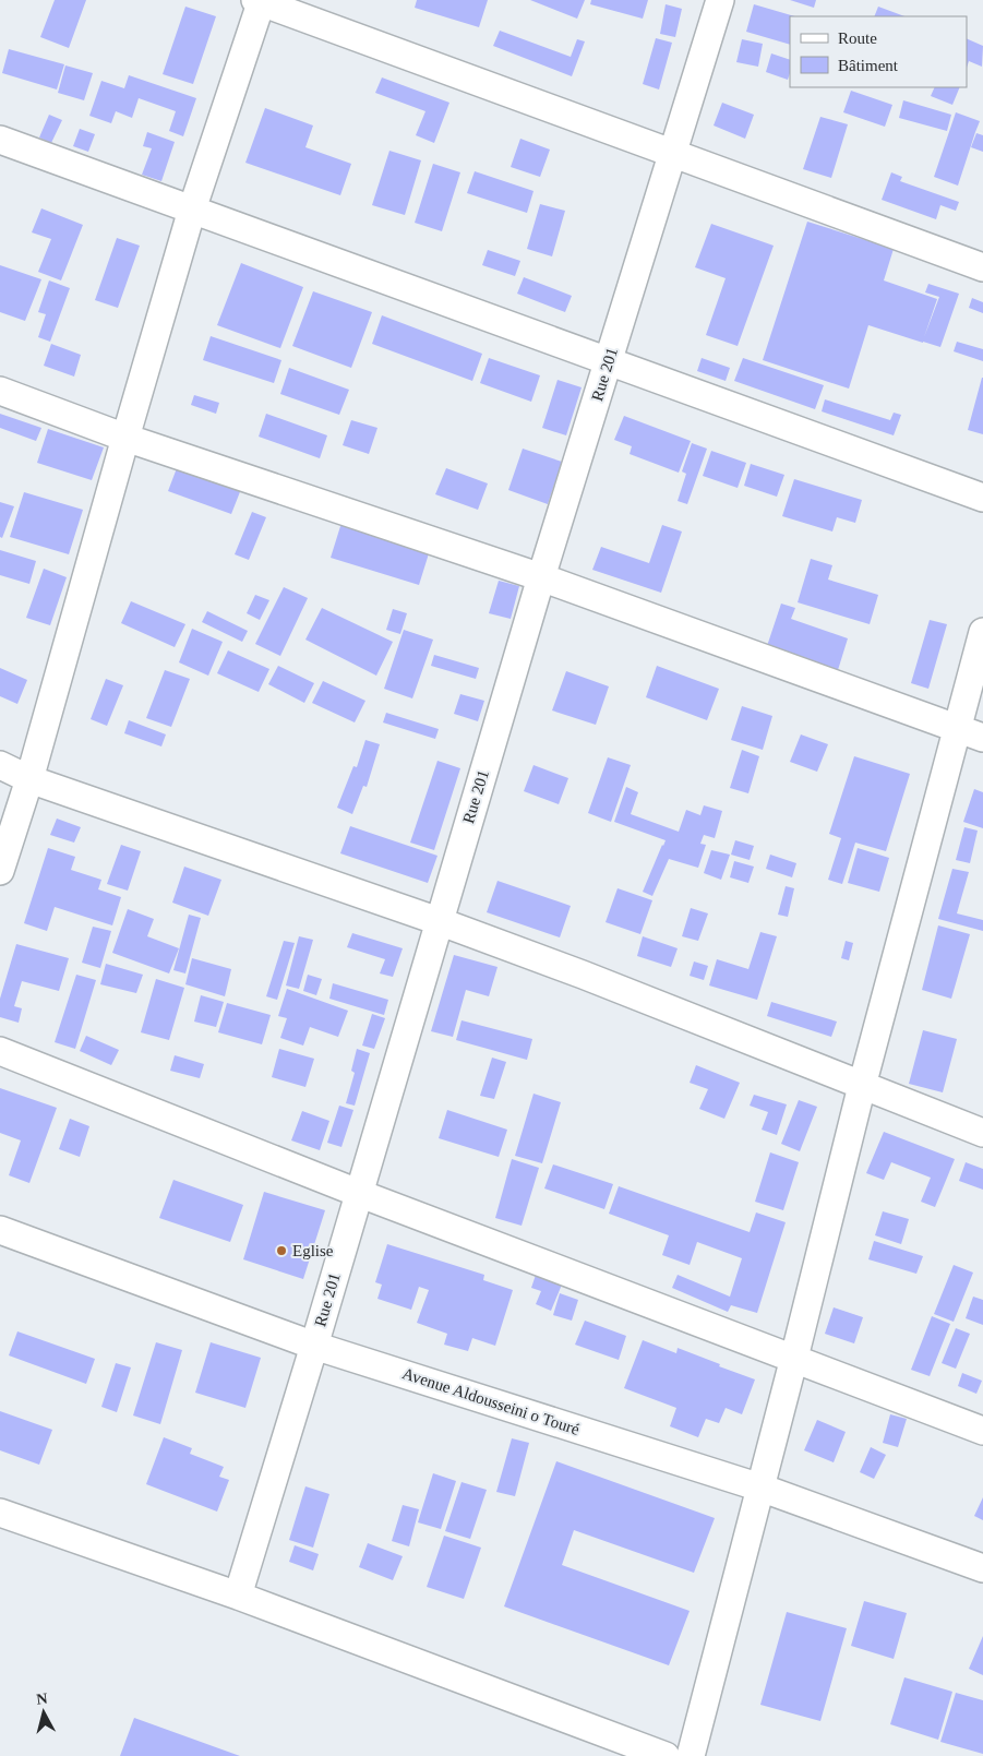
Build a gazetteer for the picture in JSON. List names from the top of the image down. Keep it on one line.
{"streets":{"street":["Rue 201","Avenue Aldousseini o Touré"]},"crossings":[["Rue 201","Avenue Aldousseini o Touré"]],"places":["Eglise"],"legend":["Route","Bâtiment"],"north":"top"}
